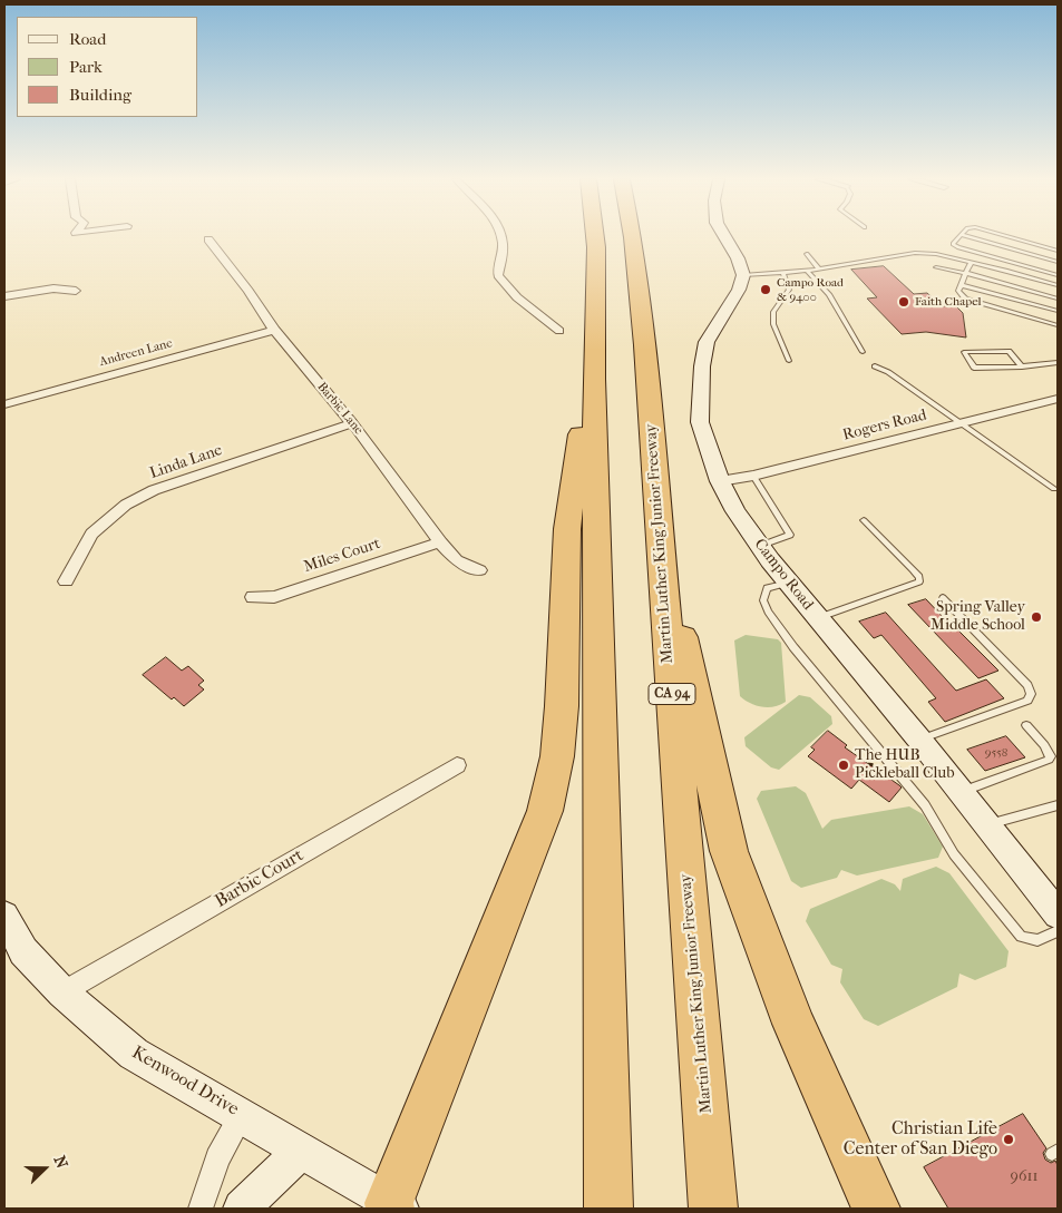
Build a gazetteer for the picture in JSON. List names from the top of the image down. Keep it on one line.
{"streets":{"highway":["Martin Luther King Junior Freeway","CA 94"],"main road":["Campo Road","Kenwood Drive"],"street":["Andreen Lane","Barbic Lane","Rogers Road","Linda Lane","Miles Court","Barbic Court"]},"crossings":[["Andreen Lane","Barbic Lane"],["Barbic Lane","Linda Lane"],["Barbic Lane","Miles Court"],["Rogers Road","Campo Road"],["Barbic Court","Kenwood Drive"]],"places":["Campo Road & 9400","Faith Chapel","Spring Valley Middle School","The HUB Pickleball Club","Christian Life Center of San Diego"],"house_numbers":["9558","9611"],"legend":["Road","Park","Building"],"north":"right"}
